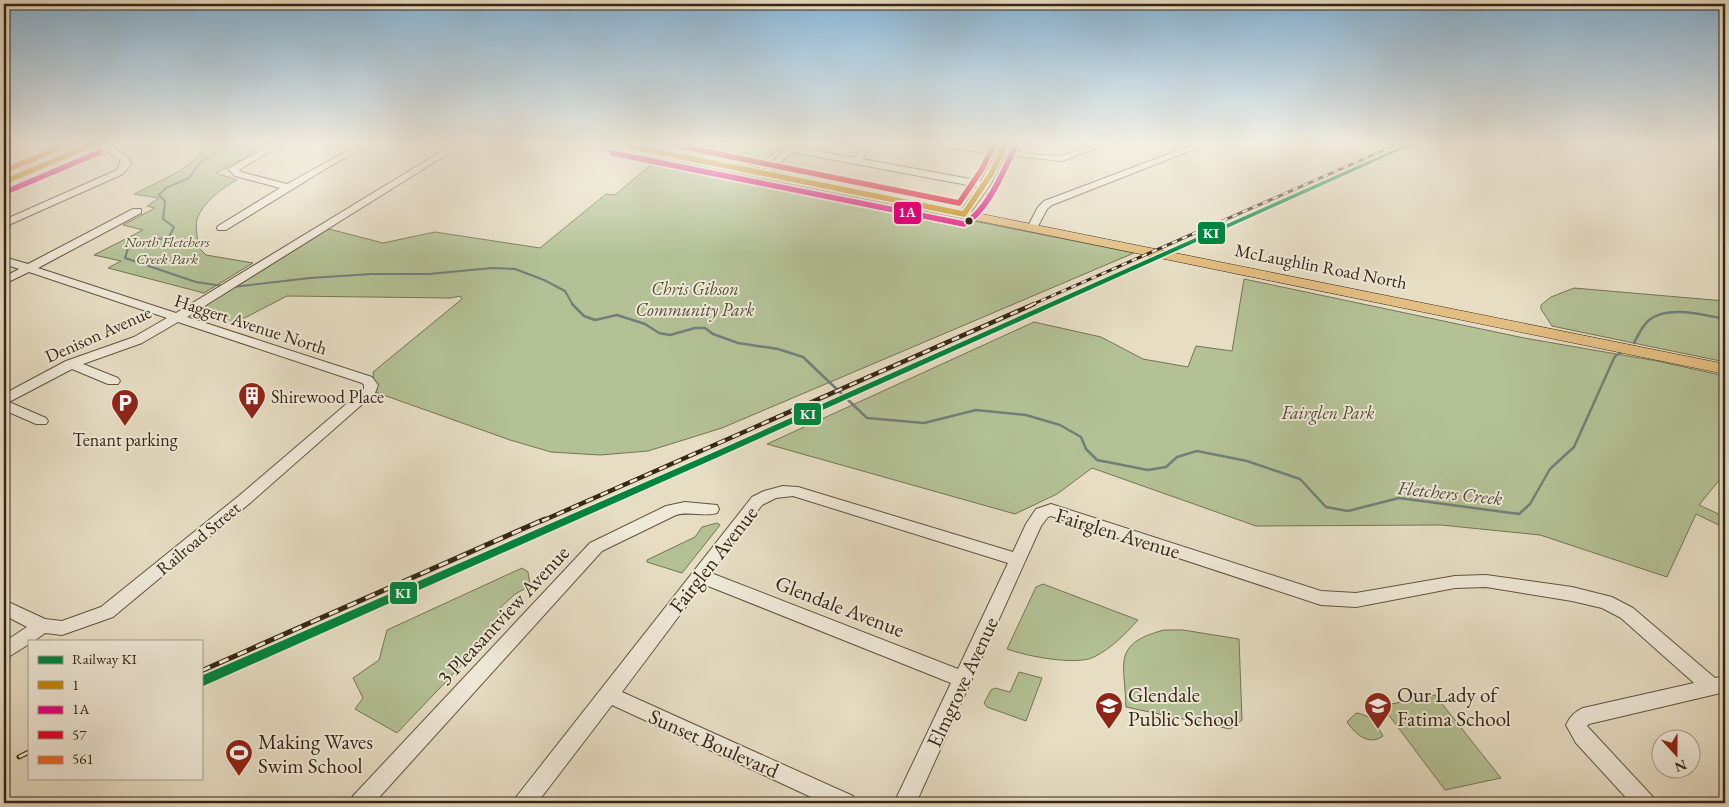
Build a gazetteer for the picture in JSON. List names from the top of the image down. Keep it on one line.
{"streets":{"main road":["McLaughlin Road North"],"street":["Haggert Avenue North","Denison Avenue","Fairglen Avenue","Railroad Street","Glendale Avenue","3 Pleasantview Avenue","Elmgrove Avenue","Sunset Boulevard"]},"crossings":[["Haggert Avenue North","Denison Avenue"],["Haggert Avenue North","Railroad Street"],["Fairglen Avenue","Glendale Avenue"],["Fairglen Avenue","Elmgrove Avenue"],["Fairglen Avenue","Sunset Boulevard"],["Glendale Avenue","Elmgrove Avenue"]],"water":["Fletchers Creek"],"parks":["North Fletchers Creek Park","Chris Gibson Community Park","Fairglen Park"],"places":{"building":["Shirewood Place"],"parking":["Tenant parking"],"school or university":["Glendale Public School","Our Lady of Fatima School"],"sports":["Making Waves Swim School"]},"lines":["rail line KI","transit line 1","transit line 1A","transit line 57"],"legend":["Railway KI","1","1A","57","561"],"north":"bottom"}
